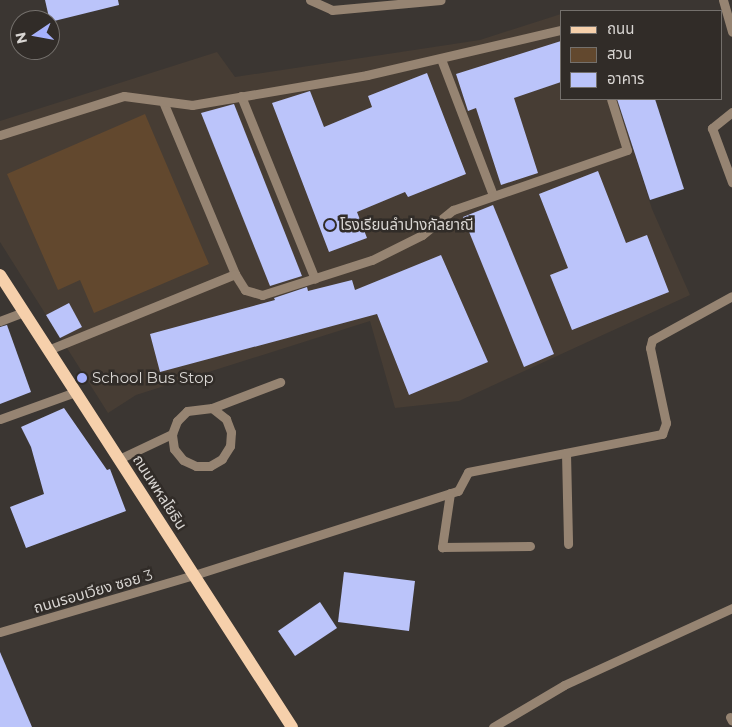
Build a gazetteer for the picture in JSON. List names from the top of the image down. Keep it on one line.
{"streets":{"main road":["ถนนพหลโยธิน"],"street":["ถนนรอบเวียง ซอย 3"]},"crossings":[["ถนนพหลโยธิน","ถนนรอบเวียง ซอย 3"]],"places":["โรงเรียนลำปางกัลยาณี","School Bus Stop"],"legend":["ถนน","สวน","อาคาร"],"north":"left"}
